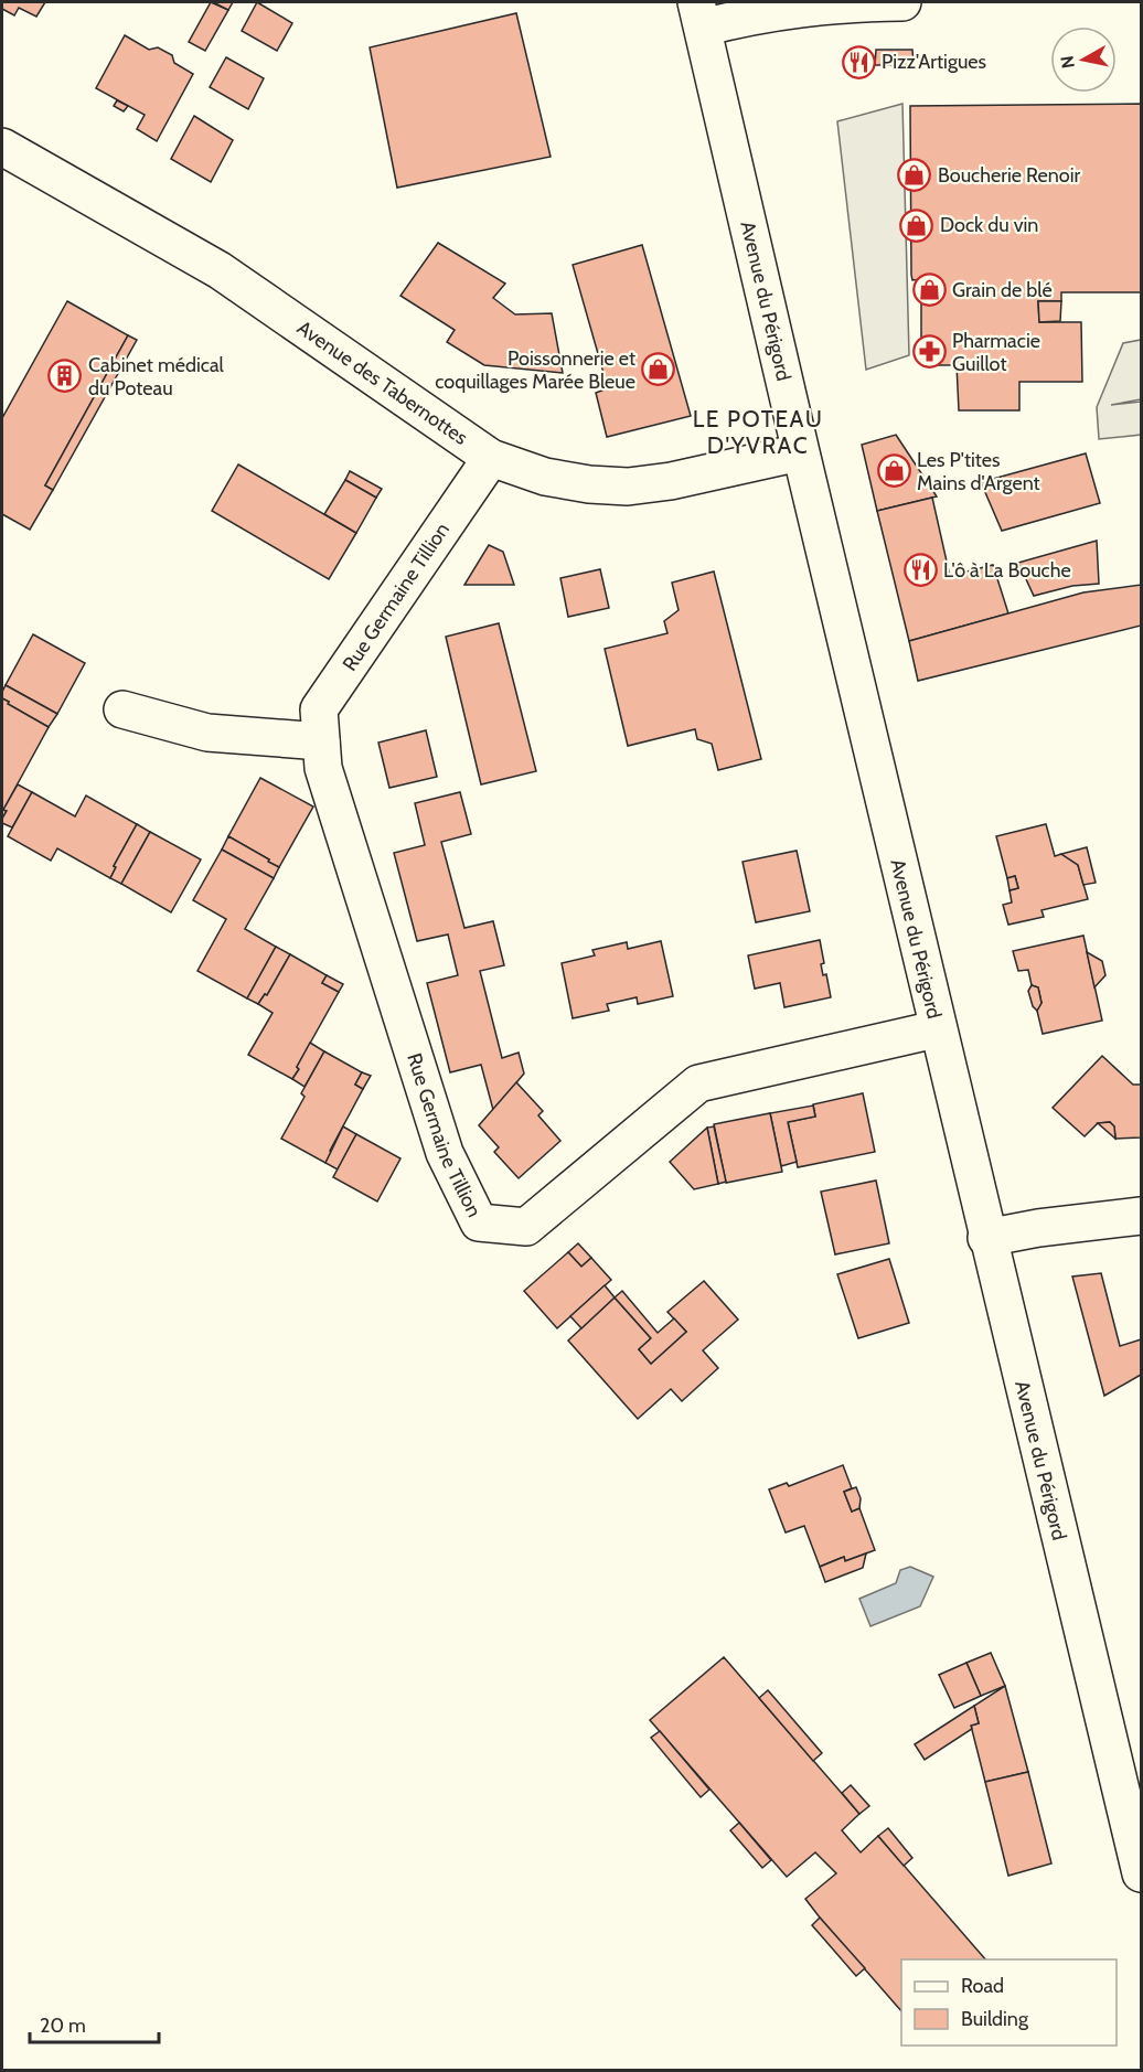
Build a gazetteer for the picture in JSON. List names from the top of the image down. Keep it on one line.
{"streets":{"street":["Avenue du Périgord","Avenue des Tabernottes","Rue Germaine Tillion"]},"crossings":[["Avenue du Périgord","Avenue des Tabernottes"],["Avenue du Périgord","Rue Germaine Tillion"],["Avenue des Tabernottes","Rue Germaine Tillion"]],"districts":["LE POTEAU D'YVRAC"],"places":{"restaurant":["Pizz'Artigues","L'ô à La Bouche"],"shop":["Boucherie Renoir","Dock du vin","Grain de blé","Poissonnerie et coquillages Marée Bleue","Les P'tites Mains d'Argent"],"pharmacy":["Pharmacie Guillot"],"building":["Cabinet médical du Poteau"]},"legend":["Road","Building"],"scale_bar":"20 m","north":"left"}
